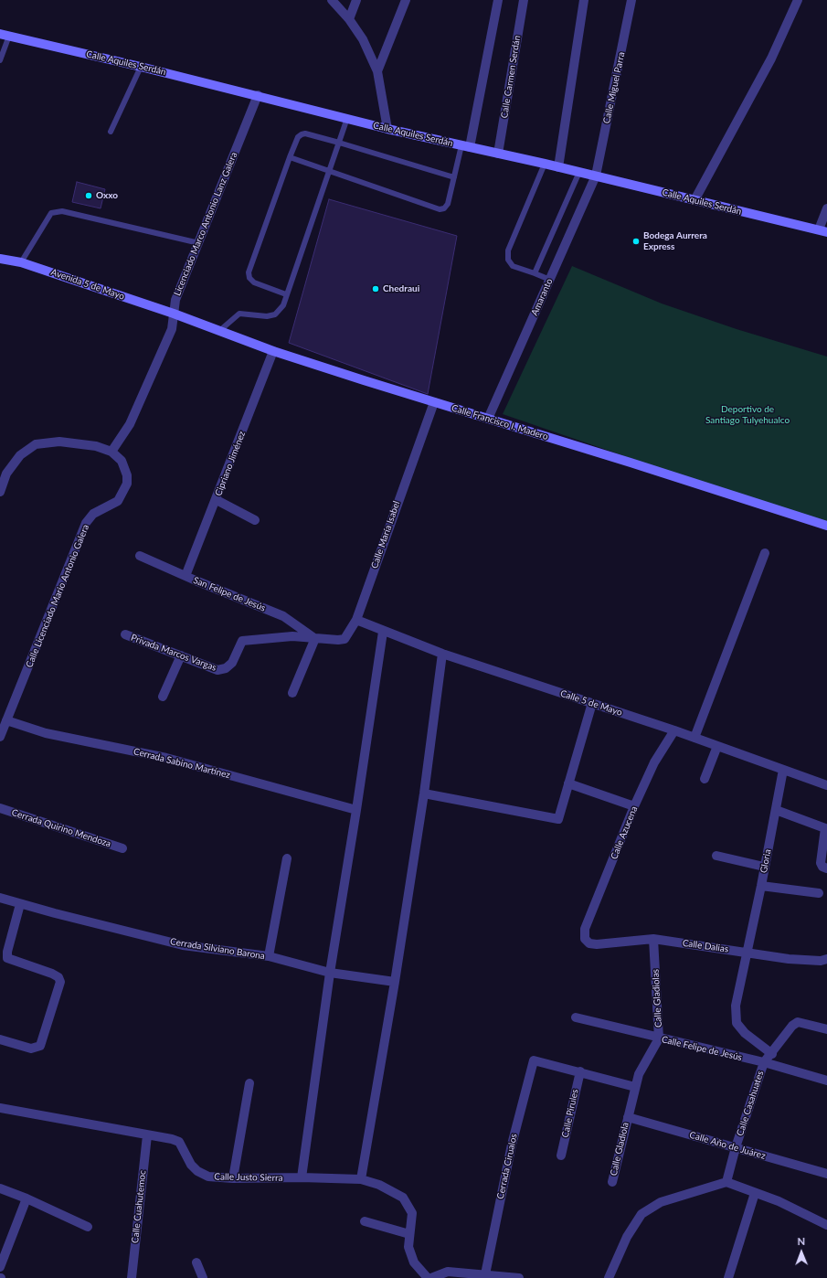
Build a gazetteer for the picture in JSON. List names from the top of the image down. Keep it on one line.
{"streets":{"main road":["Calle Aquiles Serdán","Avenida 5 de Mayo","Calle Francisco I. Madero"],"street":["Calle Carmen Serdán","Calle Miguel Parra","Licenciado Marco Antonio Lanz Galera","Amaranto","Cipriano Jiménez","Calle María Isabel","San Felipe de Jesús","Calle Licenciado Mario Antonio Galera","Privada Marcos Vargas","Calle 5 de Mayo","Cerrada Sabino Martínez","Cerrada Quirino Mendoza","Calle Azucena","Gloria","Calle Dalias","Cerrada Silviano Barona","Calle Gladiolas","Calle Felipe de Jesús","Calle Casahuates","Calle Pirules","Calle Año de Juárez","Calle Gladiola","Cerrada Cirualos","Calle Justo Sierra","Calle Cuahutemoc"]},"crossings":[["Calle Aquiles Serdán","Calle Carmen Serdán"],["Calle Aquiles Serdán","Calle Miguel Parra"],["Calle Aquiles Serdán","Licenciado Marco Antonio Lanz Galera"],["Calle Aquiles Serdán","Amaranto"],["Calle Miguel Parra","Amaranto"],["Licenciado Marco Antonio Lanz Galera","Avenida 5 de Mayo"],["Licenciado Marco Antonio Lanz Galera","Calle Francisco I. Madero"],["Licenciado Marco Antonio Lanz Galera","Calle Licenciado Mario Antonio Galera"],["Avenida 5 de Mayo","Calle Francisco I. Madero"],["Amaranto","Calle Francisco I. Madero"],["Calle Francisco I. Madero","Cipriano Jiménez"],["Calle Francisco I. Madero","Calle María Isabel"],["Cipriano Jiménez","San Felipe de Jesús"],["Calle María Isabel","San Felipe de Jesús"],["Calle María Isabel","Privada Marcos Vargas"],["Calle María Isabel","Calle 5 de Mayo"],["San Felipe de Jesús","Privada Marcos Vargas"],["Calle Licenciado Mario Antonio Galera","Cerrada Sabino Martínez"],["Calle 5 de Mayo","Calle Azucena"],["Calle 5 de Mayo","Gloria"],["Calle Azucena","Calle Dalias"],["Gloria","Calle Dalias"],["Gloria","Calle Casahuates"],["Calle Dalias","Calle Gladiolas"],["Calle Gladiolas","Calle Felipe de Jesús"],["Calle Gladiolas","Calle Año de Juárez"],["Calle Gladiolas","Calle Gladiola"],["Calle Felipe de Jesús","Calle Casahuates"],["Calle Casahuates","Calle Año de Juárez"],["Calle Pirules","Cerrada Cirualos"],["Calle Año de Juárez","Calle Gladiola"],["Calle Justo Sierra","Calle Cuahutemoc"]],"parks":["Deportivo de Santiago Tulyehualco"],"places":["Oxxo","Bodega Aurrera Express","Chedraui"],"north":"top"}
